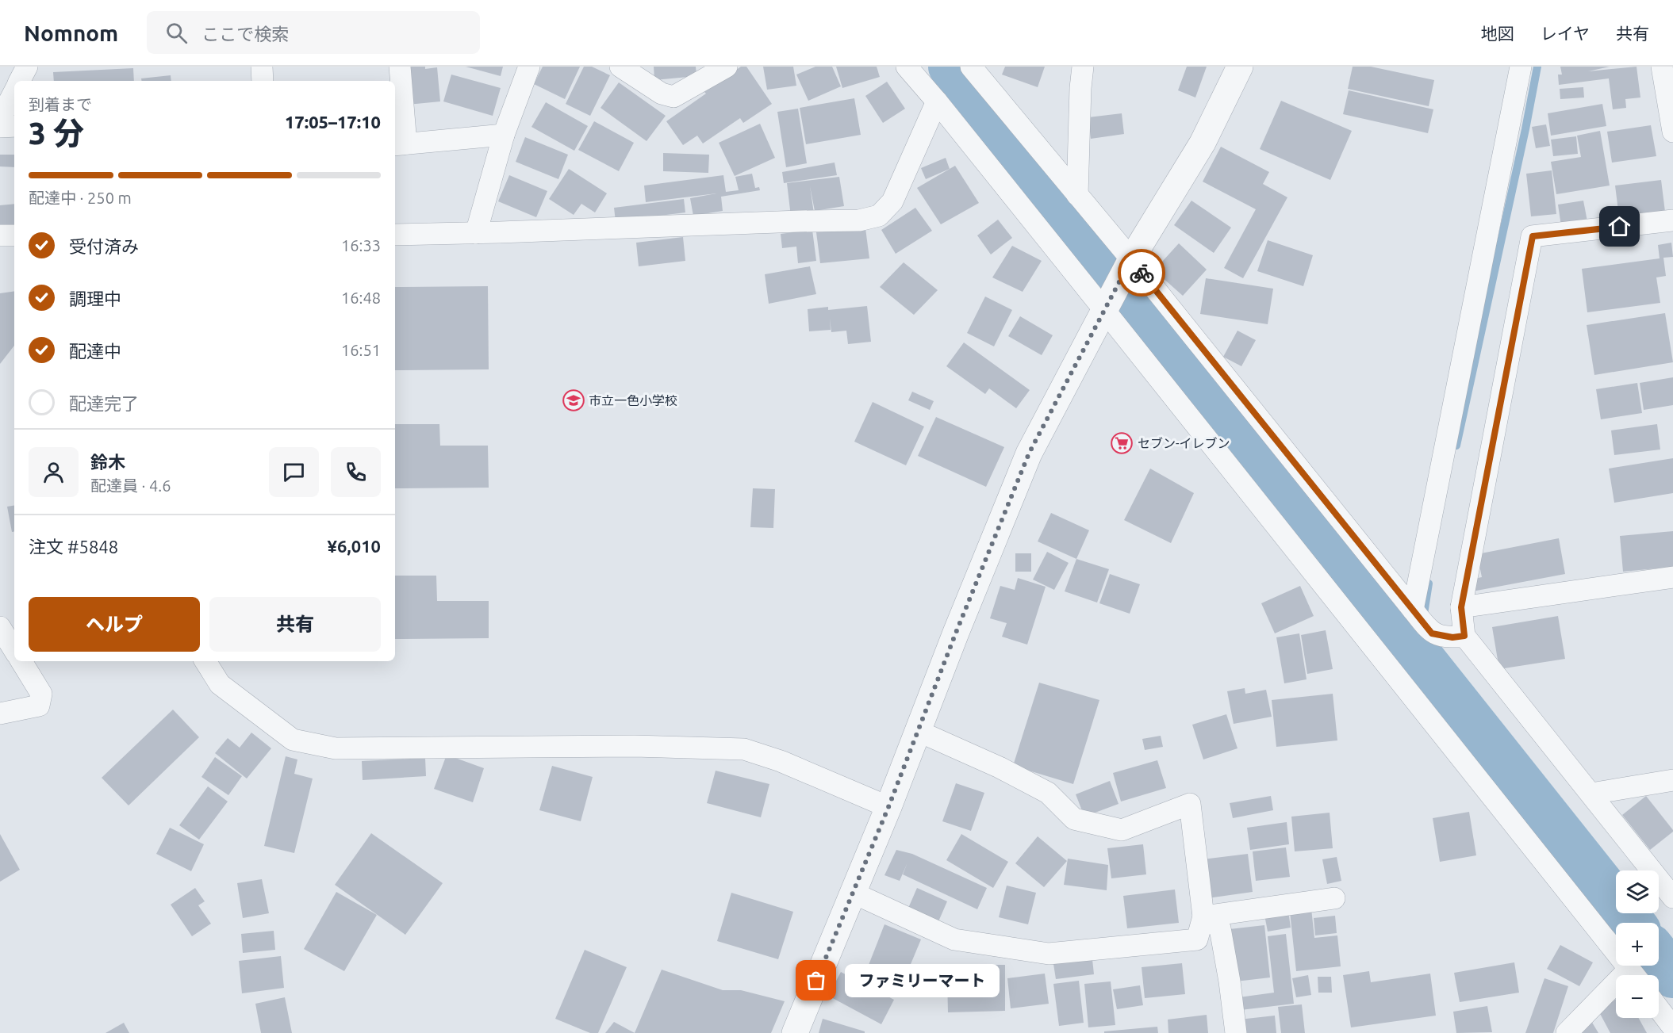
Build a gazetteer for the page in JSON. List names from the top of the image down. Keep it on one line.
{"places":{"school or university":["市立一色小学校"],"supermarket":["セブン-イレブン"],"other":["ファミリーマート"]},"page":{"header":"Nomnom","search":"ここで検索","nav":["地図","レイヤ","共有"],"heading":["3 分","到着まで","17:05–17:10"],"panel":["鈴木","配達員 · 4.6","注文 #5848","¥6,010"],"bar":"配達中 · 250 m","list":[["受付済み","16:33"],["調理中","16:48"],["配達中","16:51"],"配達完了"],"buttons":["ヘルプ","共有"],"map_buttons":["+","−"],"bubble":"ファミリーマート"}}
